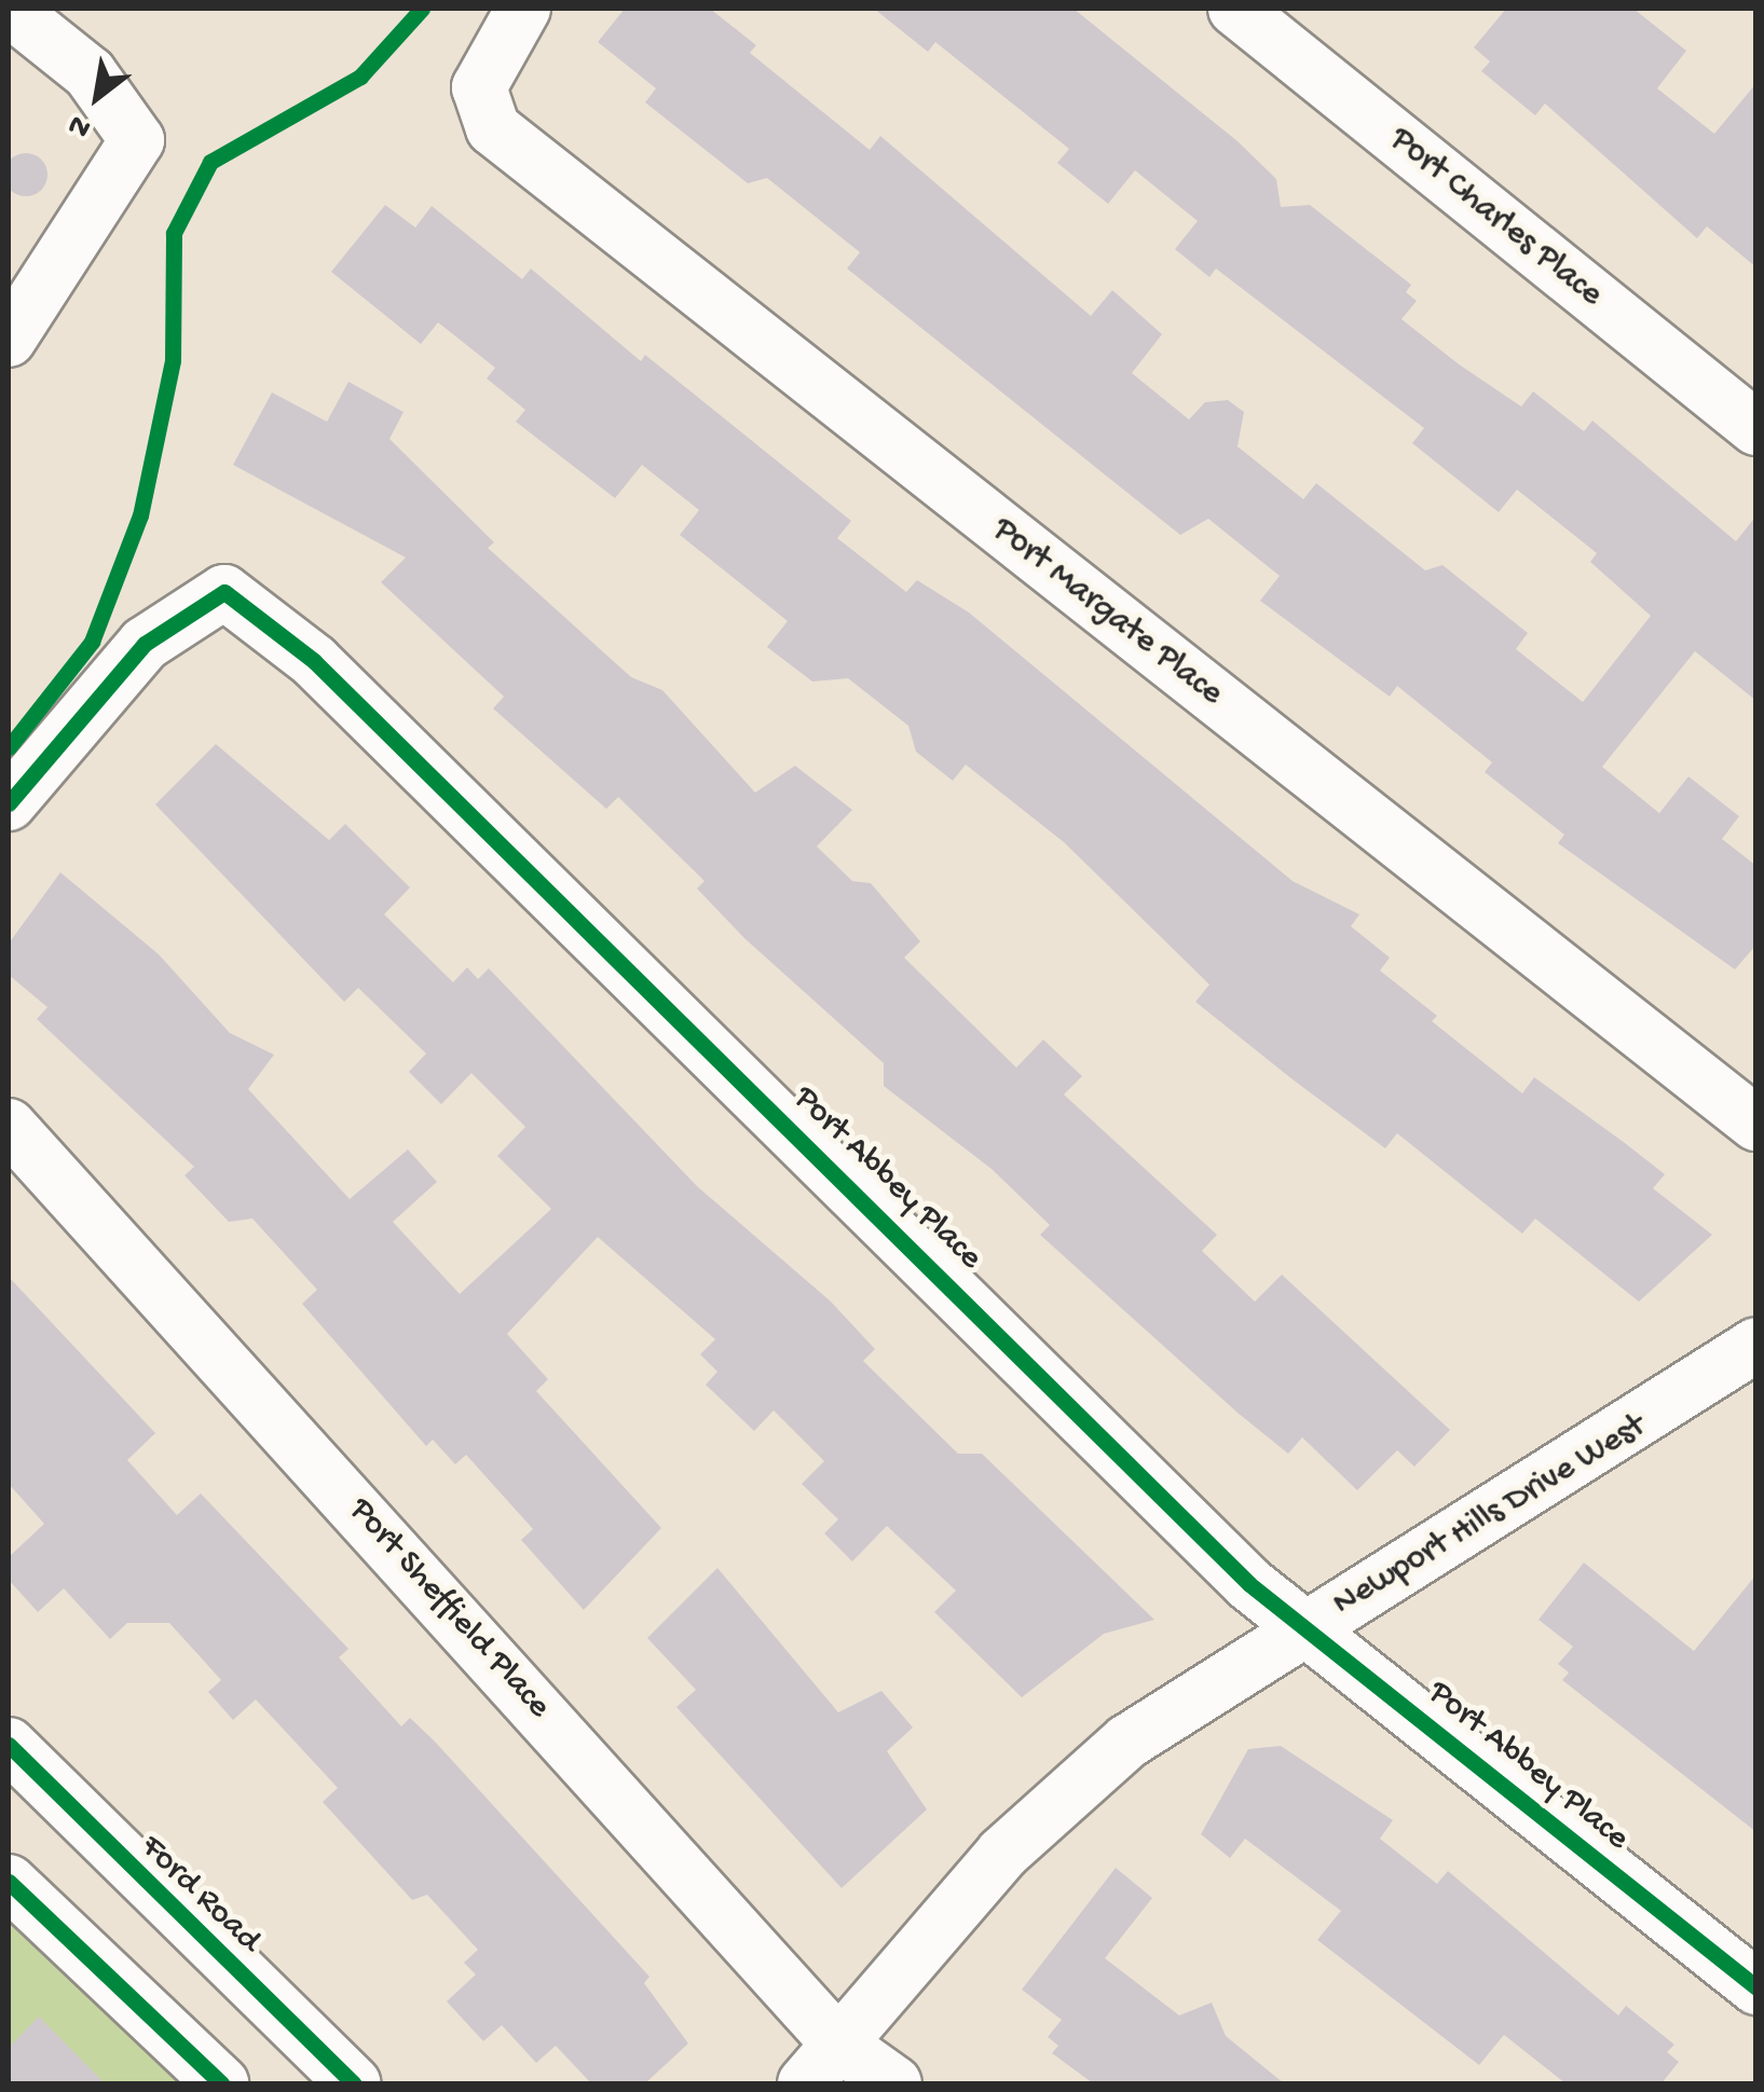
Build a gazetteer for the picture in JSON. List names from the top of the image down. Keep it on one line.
{"streets":{"street":["Port Charles Place","Port Margate Place","Port Abbey Place","Newport Hills Drive West","Port Sheffield Place","Ford Road"]},"crossings":[["Port Abbey Place","Newport Hills Drive West"],["Newport Hills Drive West","Port Sheffield Place"]],"north":"bottom left"}
